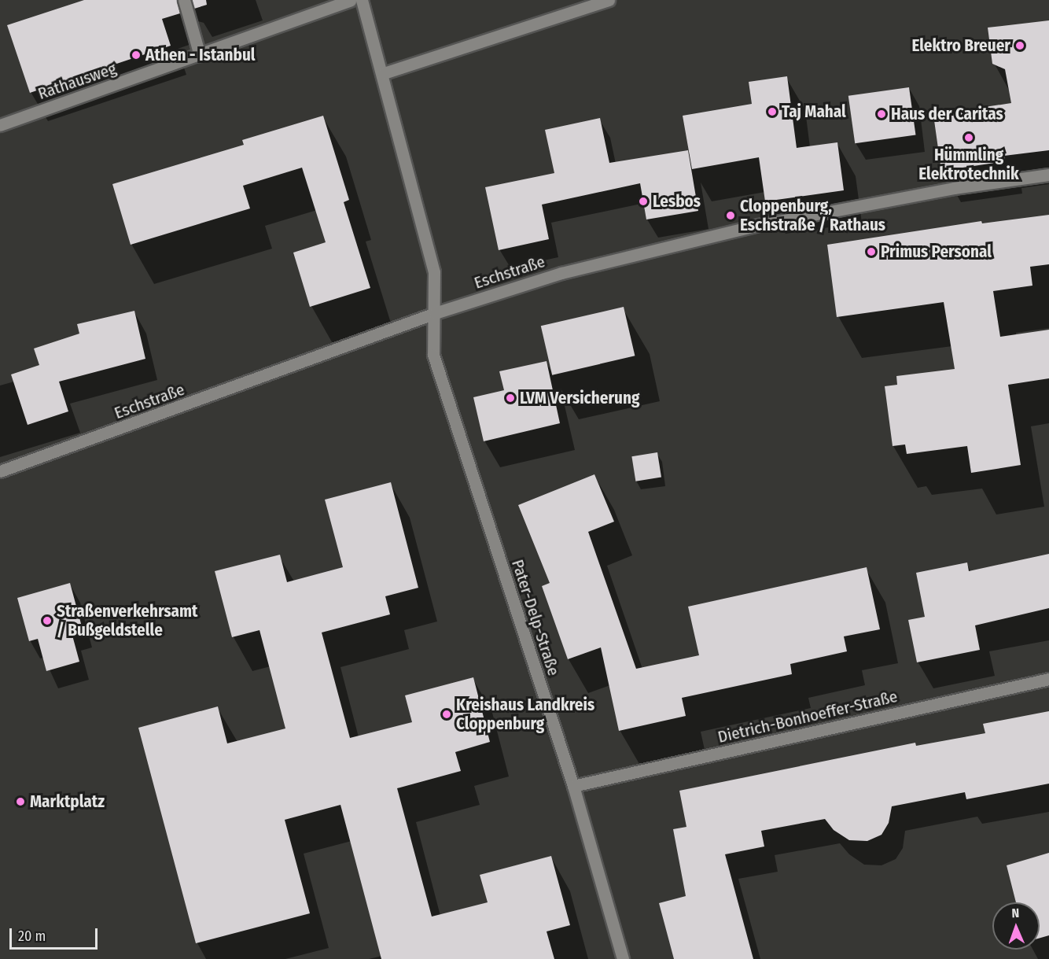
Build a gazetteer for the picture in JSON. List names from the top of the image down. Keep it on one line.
{"streets":{"street":["Rathausweg","Eschstraße","Pater-Delp-Straße","Dietrich-Bonhoeffer-Straße"]},"crossings":[["Eschstraße","Pater-Delp-Straße"],["Pater-Delp-Straße","Dietrich-Bonhoeffer-Straße"]],"places":["Elektro Breuer","Athen - Istanbul","Taj Mahal","Haus der Caritas","Hümmling Elektrotechnik","Lesbos","Cloppenburg, Eschstraße / Rathaus","Primus Personal","LVM Versicherung","Straßenverkehrsamt / Bußgeldstelle","Kreishaus Landkreis Cloppenburg","Marktplatz"],"scale_bar":"20 m","north":"top"}
